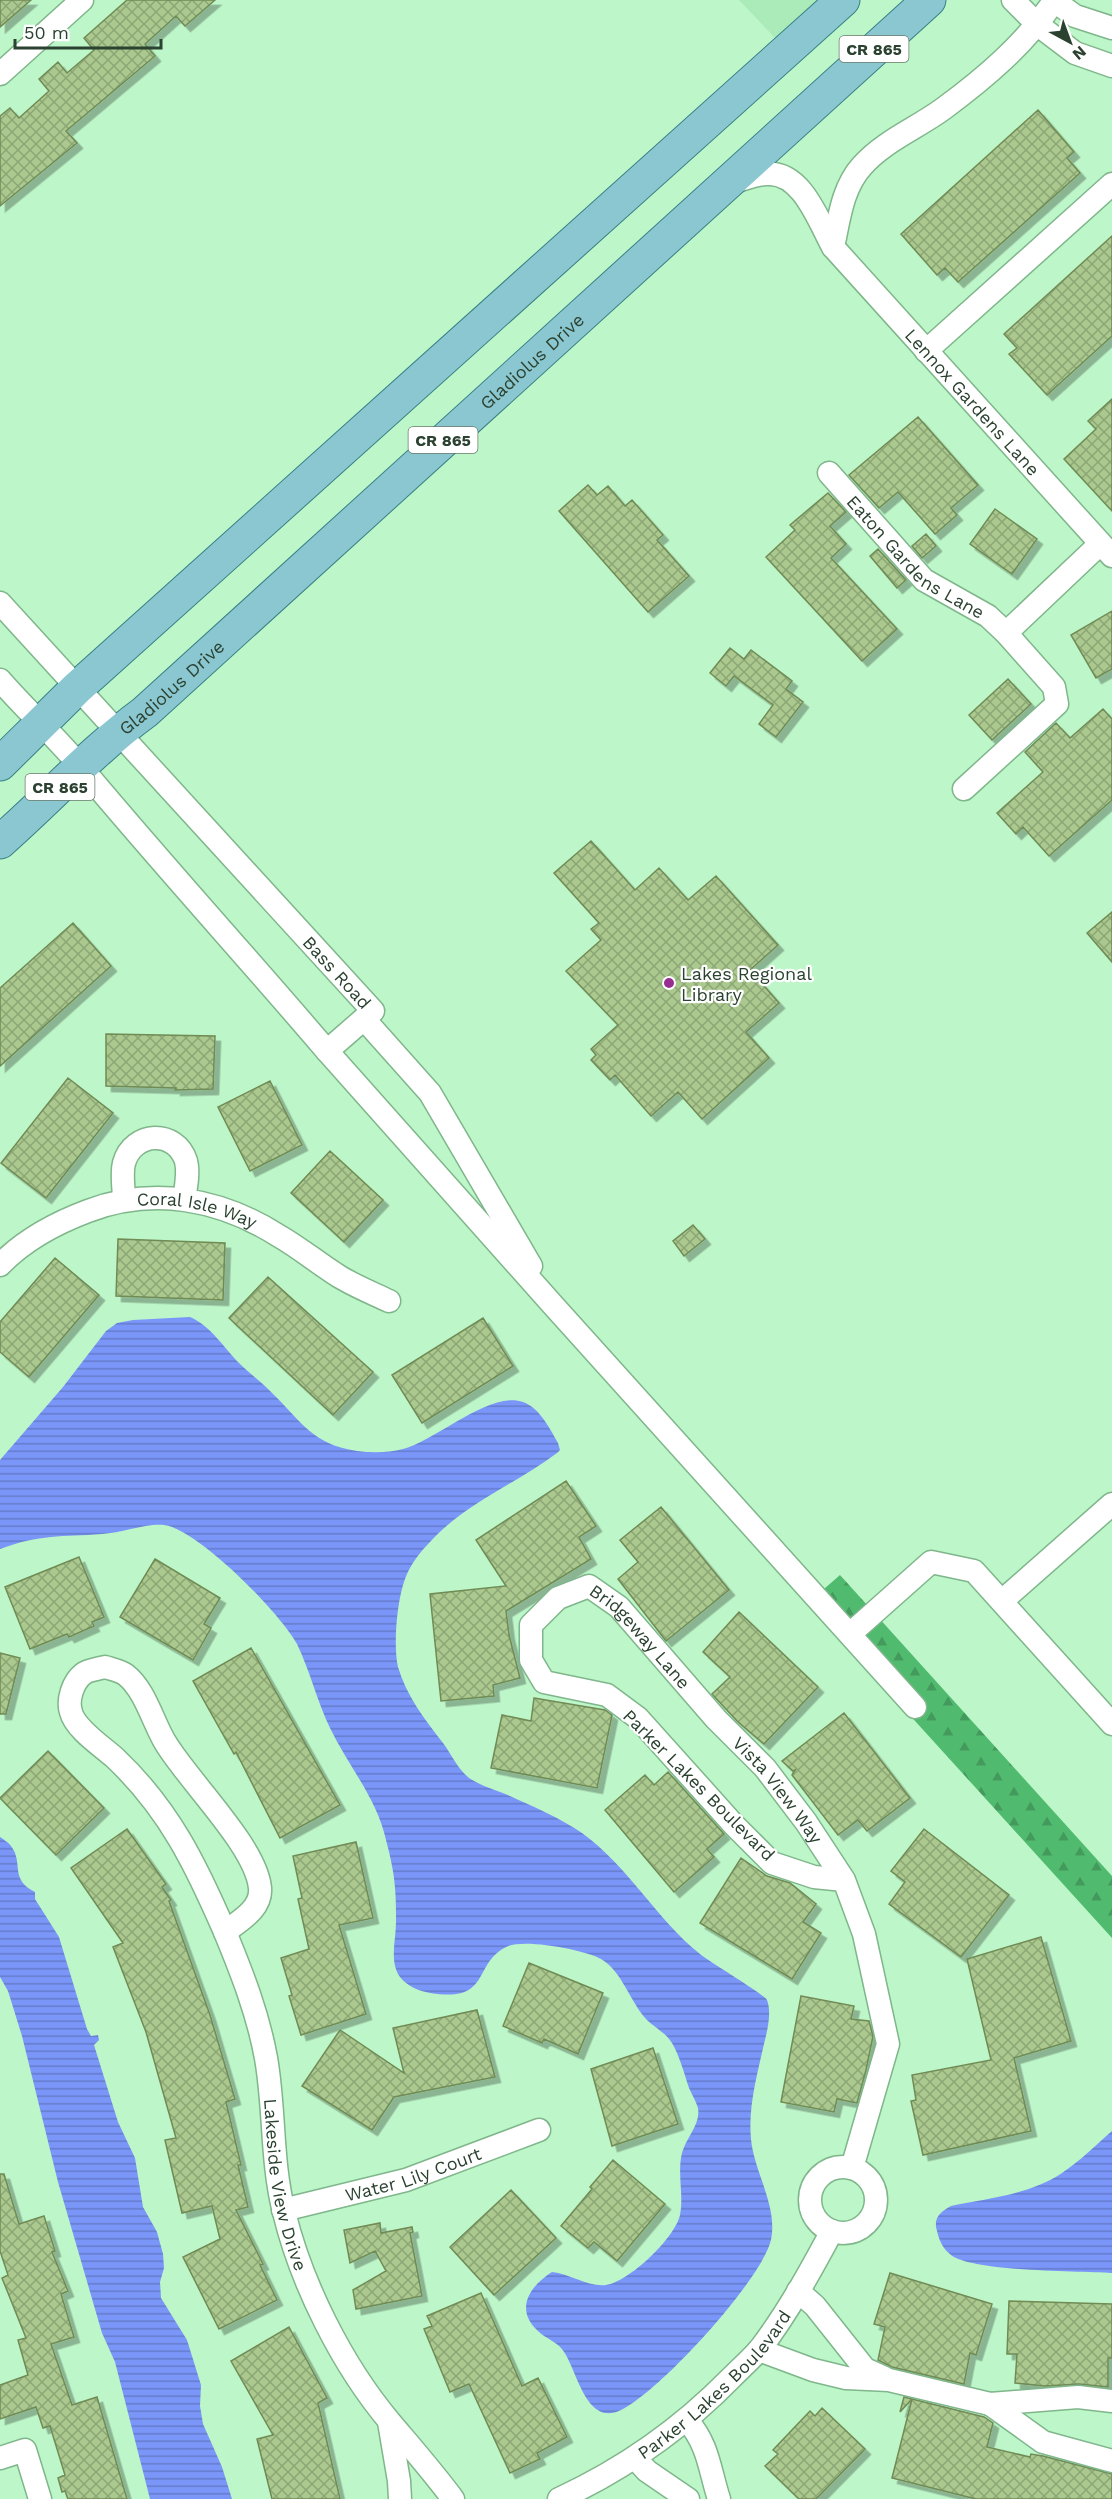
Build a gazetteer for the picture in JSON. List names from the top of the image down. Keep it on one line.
{"streets":{"main road":["CR 865","Gladiolus Drive"],"street":["Lennox Gardens Lane","Eaton Gardens Lane","Bass Road","Coral Isle Way","Bridgeway Lane","Parker Lakes Boulevard","Vista View Way","Water Lily Court","Lakeside View Drive"]},"crossings":[["CR 865","Bass Road"],["Gladiolus Drive","Lennox Gardens Lane"],["Gladiolus Drive","Bass Road"],["Bridgeway Lane","Parker Lakes Boulevard"],["Bridgeway Lane","Vista View Way"],["Parker Lakes Boulevard","Vista View Way"],["Water Lily Court","Lakeside View Drive"]],"places":["Lakes Regional Library"],"scale_bar":"50 m","north":"bottom right"}
